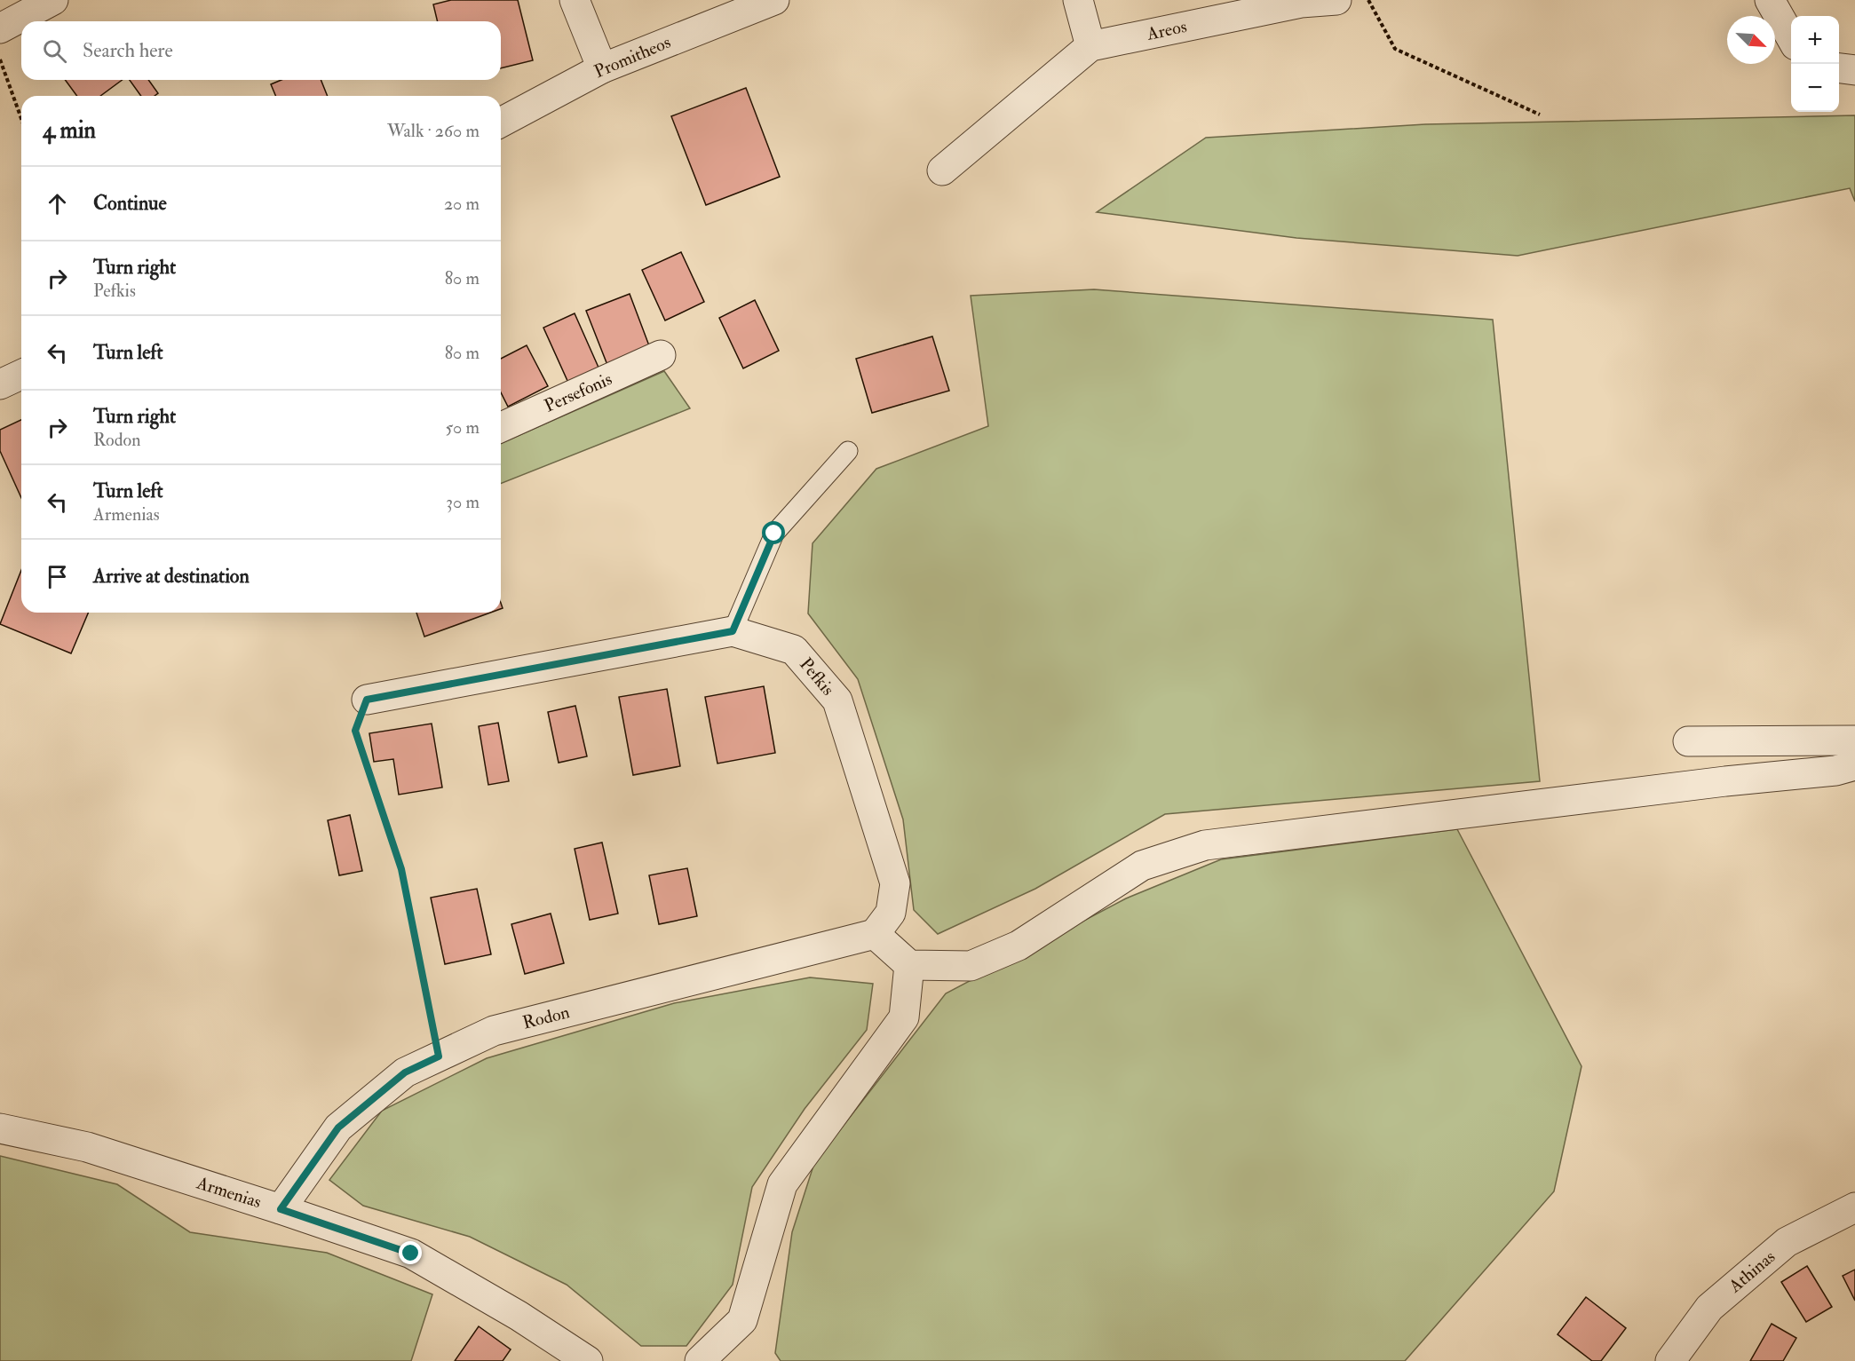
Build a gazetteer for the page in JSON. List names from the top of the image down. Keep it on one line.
{"streets":{"street":["Areos","Promitheos","Persefonis","Pefkis","Rodon","Armenias","Athinas"]},"crossings":[["Pefkis","Rodon"],["Rodon","Armenias"]],"north":"bottom right","page":{"map_buttons":["+","−"],"search":"Search here","heading":["4 min","Walk · 260 m"],"list":[["Continue","20 m"],["Turn right","Pefkis","80 m"],["Turn left","80 m"],["Turn right","Rodon","50 m"],["Turn left","Armenias","30 m"],"Arrive at destination"]}}
